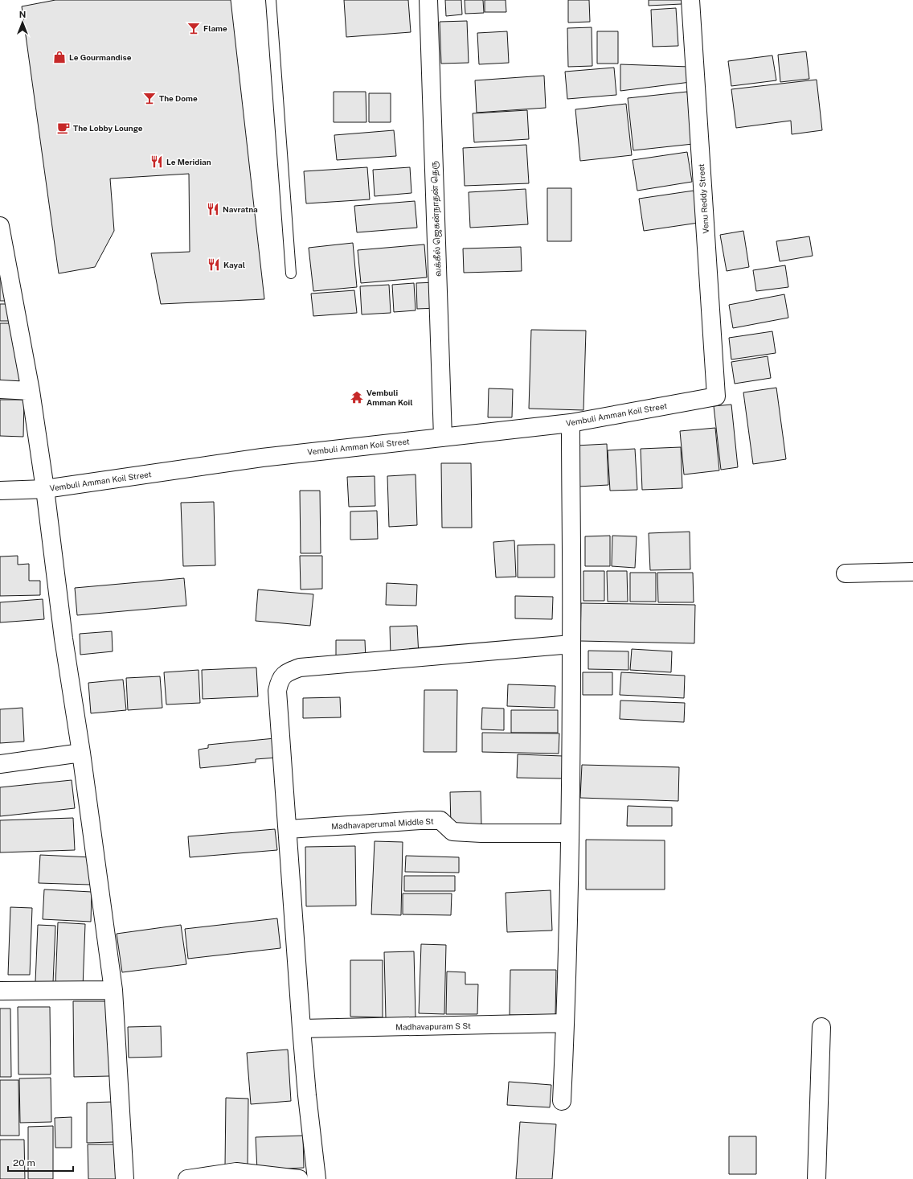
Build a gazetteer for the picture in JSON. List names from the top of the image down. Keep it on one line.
{"streets":{"street":["Venu Reddy Street","வக்கீல் ஜெகன்நாதன் தெரு","Vembuli Amman Koil Street","Madhavaperumal Middle St","Madhavapuram S St"]},"crossings":[["Venu Reddy Street","Vembuli Amman Koil Street"],["வக்கீல் ஜெகன்நாதன் தெரு","Vembuli Amman Koil Street"]],"places":{"bar":["Flame","The Dome"],"shop":["Le Gourmandise"],"cafe":["The Lobby Lounge"],"restaurant":["Le Meridian","Navratna","Kayal"],"temple":["Vembuli Amman Koil"]},"scale_bar":"20 m","north":"top"}
